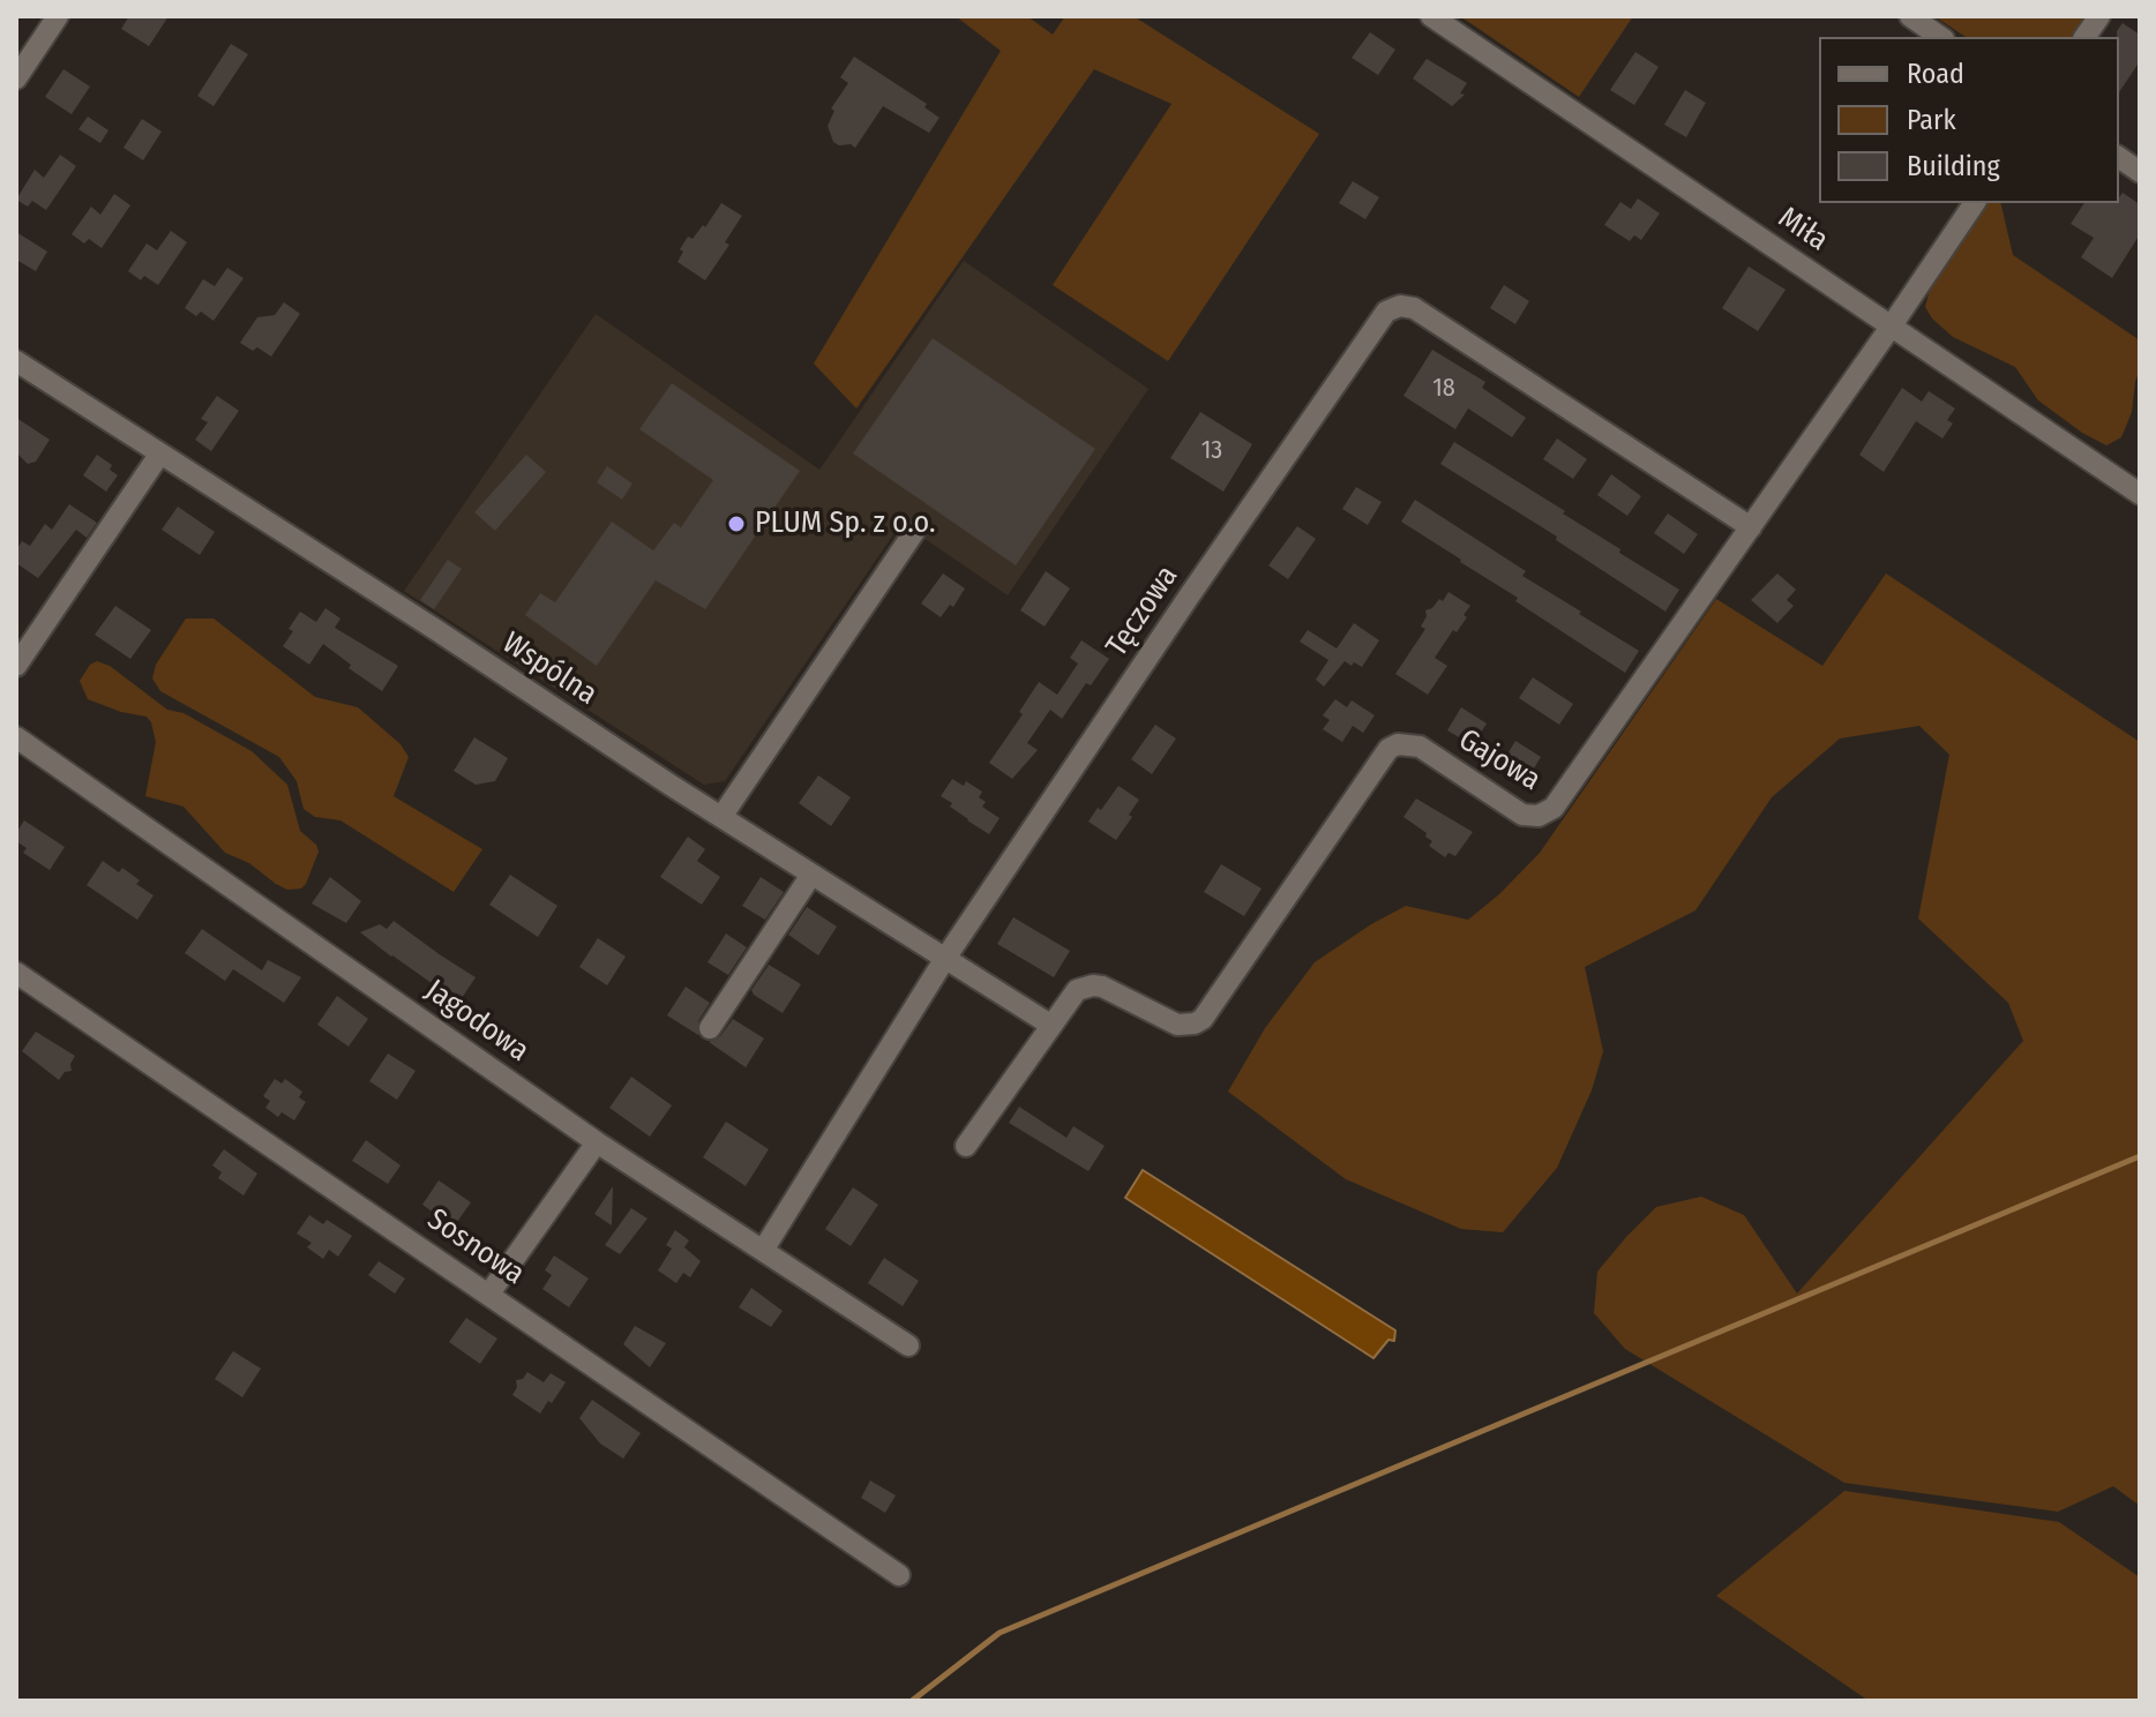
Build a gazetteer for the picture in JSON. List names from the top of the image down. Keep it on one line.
{"streets":{"street":["Miła","Tęczowa","Wspólna","Gajowa","Jagodowa","Sosnowa"]},"crossings":[["Miła","Gajowa"],["Tęczowa","Wspólna"],["Tęczowa","Gajowa"],["Tęczowa","Jagodowa"],["Wspólna","Gajowa"]],"places":["PLUM Sp. z o.o."],"house_numbers":["18","13"],"legend":["Road","Park","Building"]}
